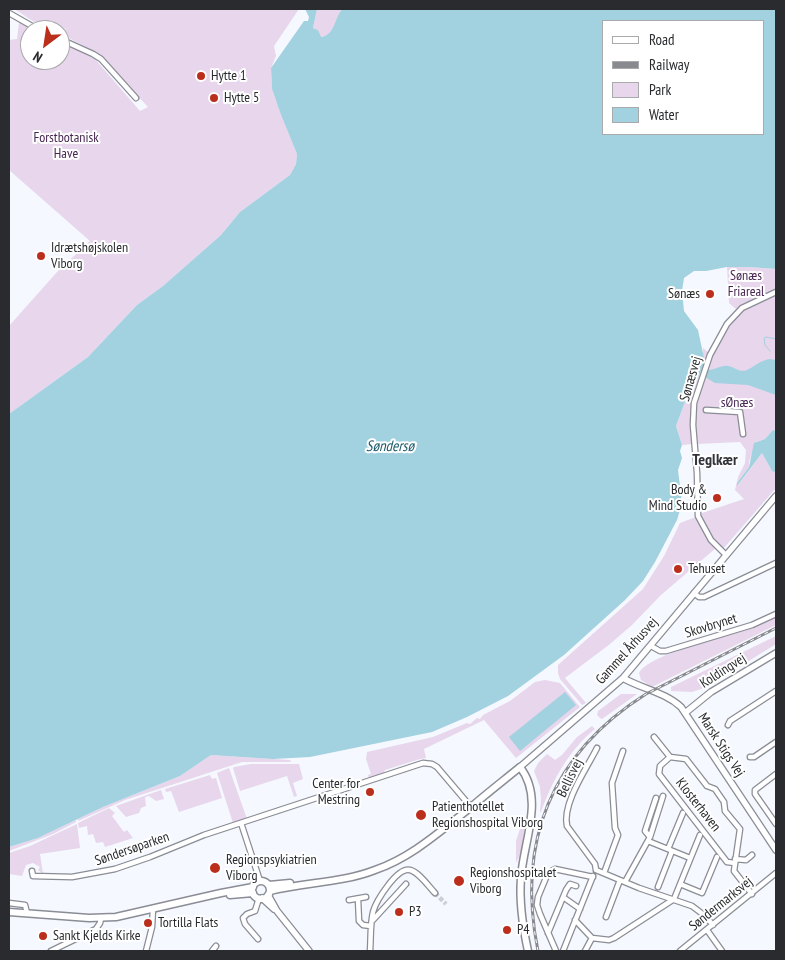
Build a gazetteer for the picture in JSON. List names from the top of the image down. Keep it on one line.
{"streets":{"main road":["Gammel Århusvej"],"street":["Sønæsvej","Skovbrynet","Koldingvej","Marsk Stigs Vej","Bellisvej","Klosterhaven","Søndersøparken","Søndermarksvej"]},"crossings":[["Sønæsvej","Gammel Århusvej"],["Skovbrynet","Gammel Århusvej"],["Gammel Århusvej","Marsk Stigs Vej"],["Gammel Århusvej","Søndersøparken"],["Koldingvej","Marsk Stigs Vej"],["Klosterhaven","Søndermarksvej"]],"districts":["Teglkær"],"water":["Søndersø"],"parks":["Forstbotanisk Have","Sønæs Friareal","sØnæs"],"places":["Hytte 1","Hytte 5","Idrætshøjskolen Viborg","Sønæs","Body & Mind Studio","Tehuset","Center for Mestring","Patienthotellet Regionshospital Viborg","Regionspsykiatrien Viborg","Regionshospitalet Viborg","P3","Tortilla Flats","P4","Sankt Kjelds Kirke"],"legend":["Road","Railway","Park","Water"],"north":"bottom left"}
